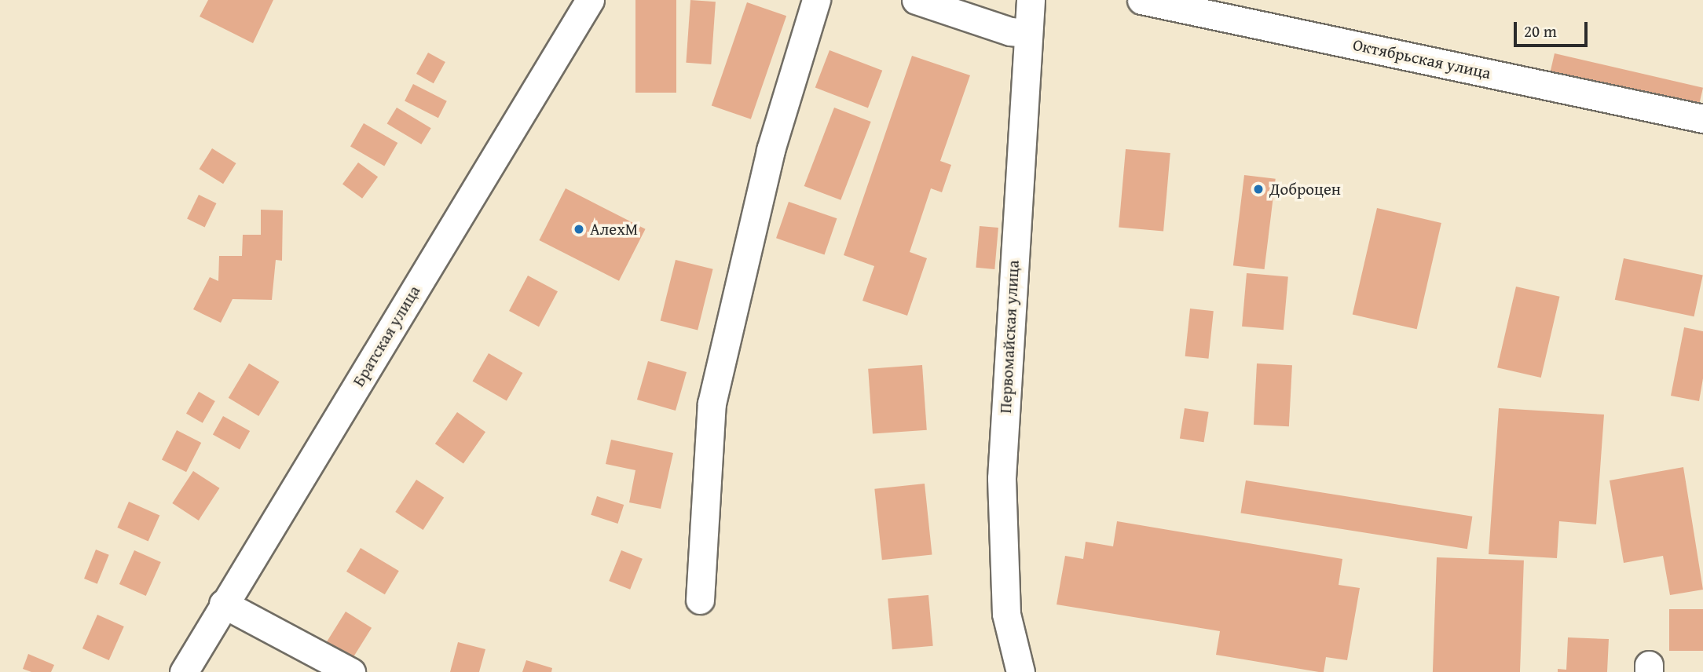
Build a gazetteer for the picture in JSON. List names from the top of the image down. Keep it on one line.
{"streets":{"street":["Октябрьская улица","Братская улица","Первомайская улица"]},"places":["Доброцен","АлехМ"],"scale_bar":"20 m"}
